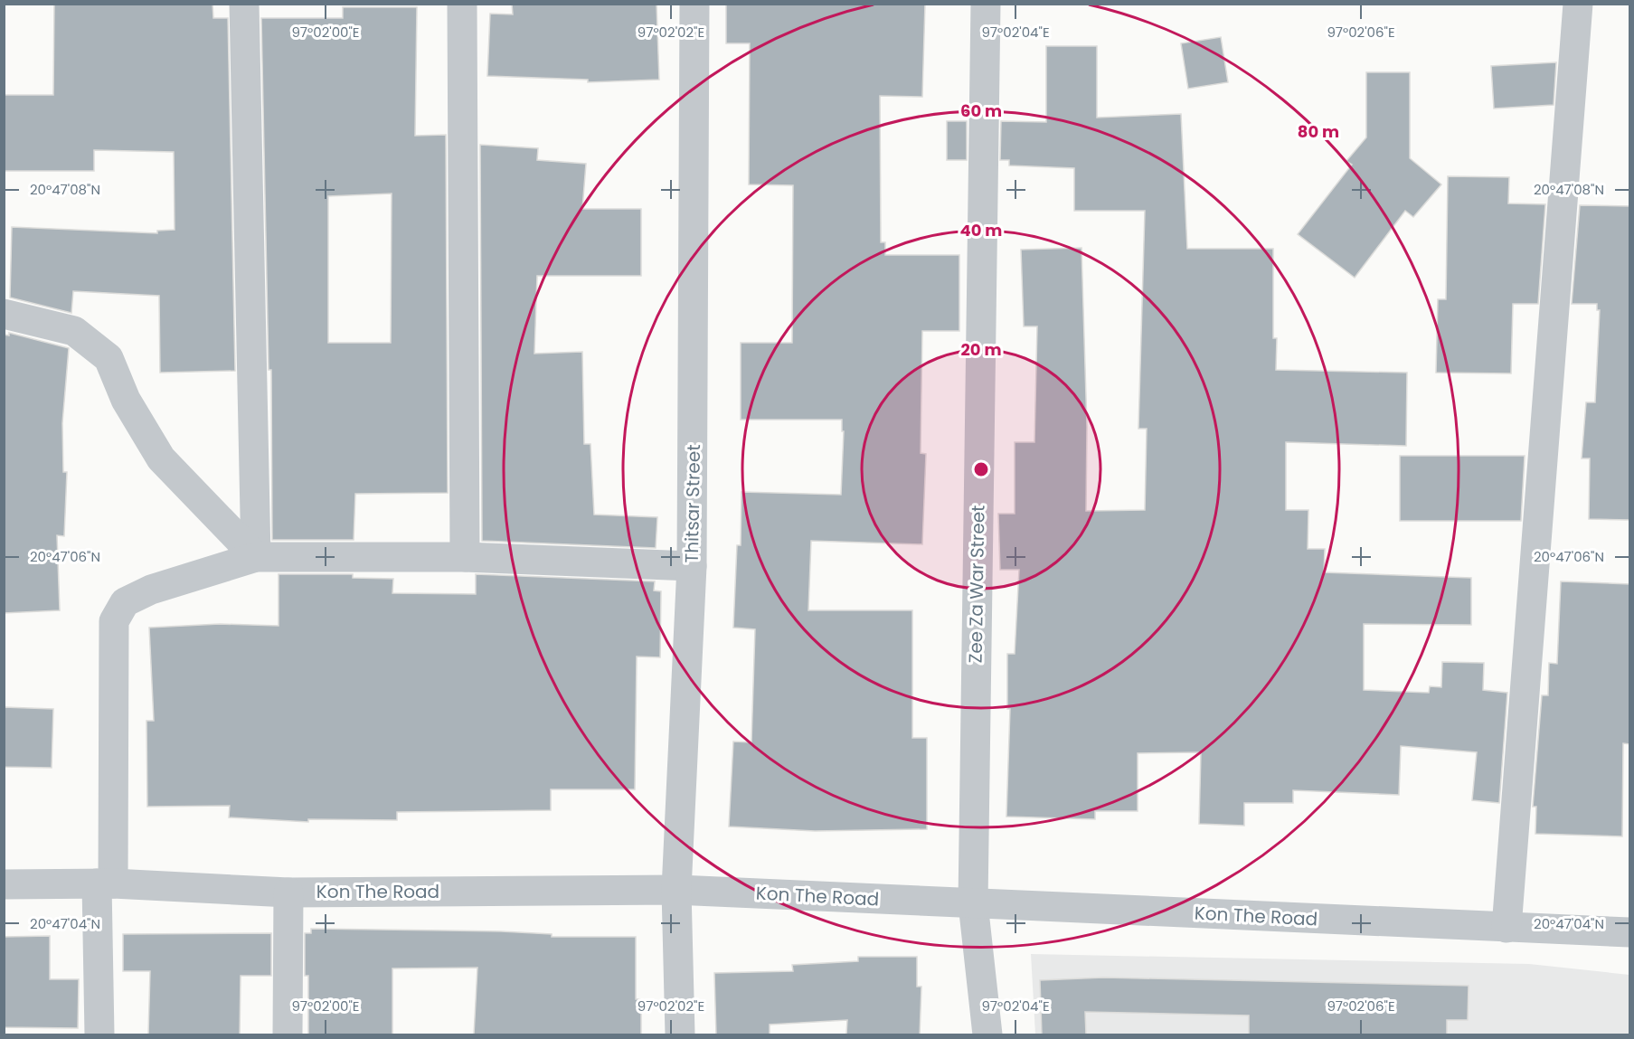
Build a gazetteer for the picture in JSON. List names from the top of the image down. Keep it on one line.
{"streets":{"street":["Thitsar Street","Zee Za War Street","Kon The Road"]},"crossings":[["Thitsar Street","Kon The Road"],["Zee Za War Street","Kon The Road"]],"coordinates":["97°02'00\"E","97°02'02\"E","97°02'04\"E","97°02'06\"E","20°47'08\"N","20°47'06\"N","20°47'04\"N"],"rings":["60 m","80 m","40 m","20 m"]}
